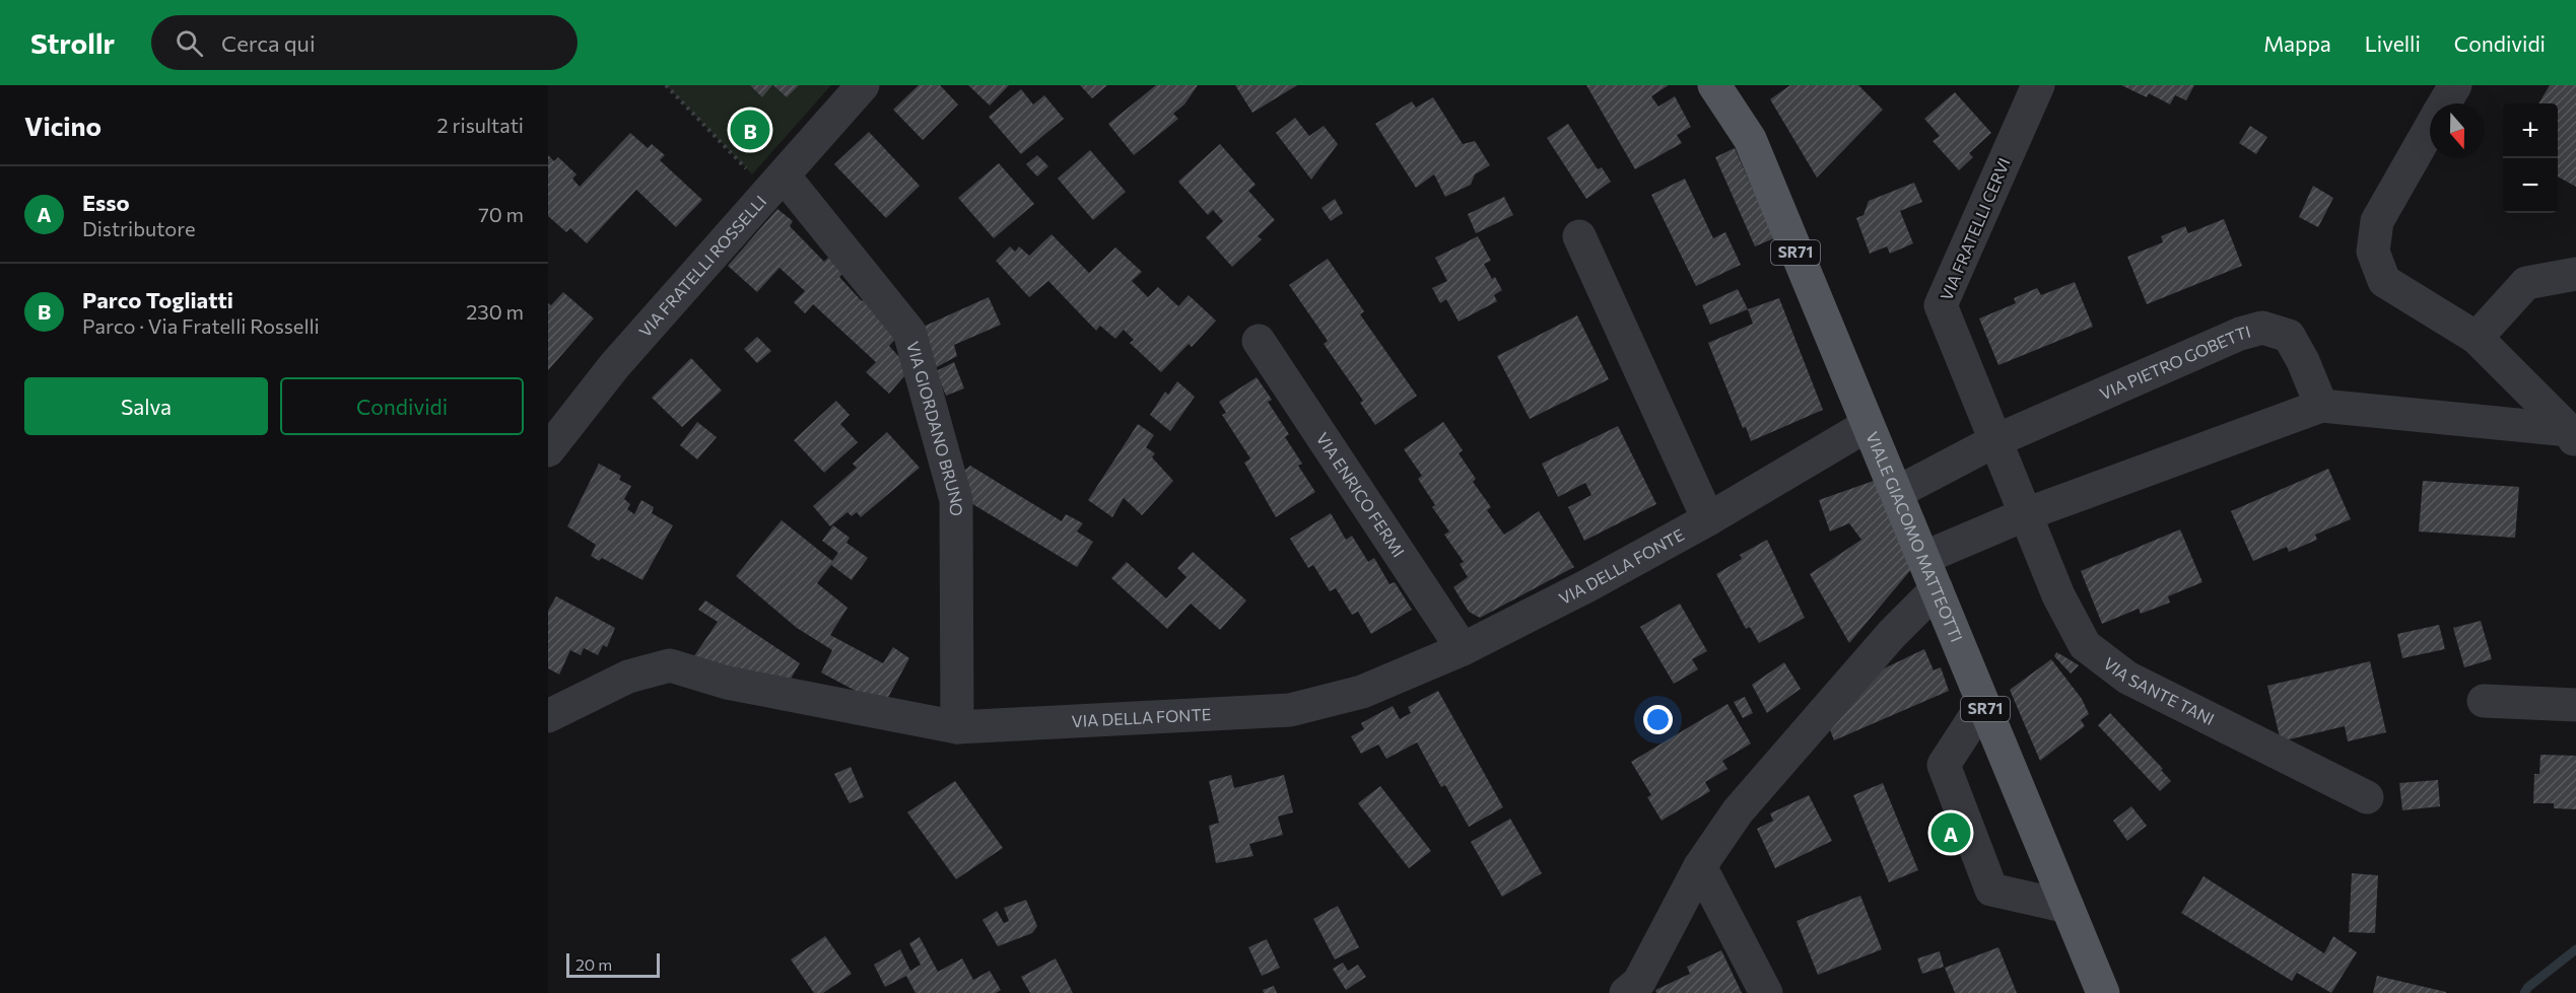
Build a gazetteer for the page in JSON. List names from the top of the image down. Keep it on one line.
{"streets":{"main road":["SR71","VIALE GIACOMO MATTEOTTI"],"street":["VIA FRATELLI CERVI","VIA FRATELLI ROSSELLI","VIA PIETRO GOBETTI","VIA GIORDANO BRUNO","VIA ENRICO FERMI","VIA DELLA FONTE","VIA SANTE TANI"]},"crossings":[["VIA FRATELLI CERVI","VIA PIETRO GOBETTI"],["VIA FRATELLI ROSSELLI","VIA GIORDANO BRUNO"],["VIA PIETRO GOBETTI","VIALE GIACOMO MATTEOTTI"],["VIA GIORDANO BRUNO","VIA DELLA FONTE"],["VIA ENRICO FERMI","VIA DELLA FONTE"],["VIALE GIACOMO MATTEOTTI","VIA DELLA FONTE"]],"scale_bar":"20 m","north":"bottom","page":{"header":"Strollr","search":"Cerca qui","nav":["Mappa","Livelli","Condividi"],"heading":["Vicino","2 risultati"],"map_buttons":["+","−"],"pins":["B","A"],"list":[{"mark":"A","name":"Esso","note":"Distributore","value":"70 m"},{"mark":"B","name":"Parco Togliatti","note":"Parco · Via Fratelli Rosselli","value":"230 m"}],"buttons":["Salva","Condividi"],"scale":"20 m"}}
